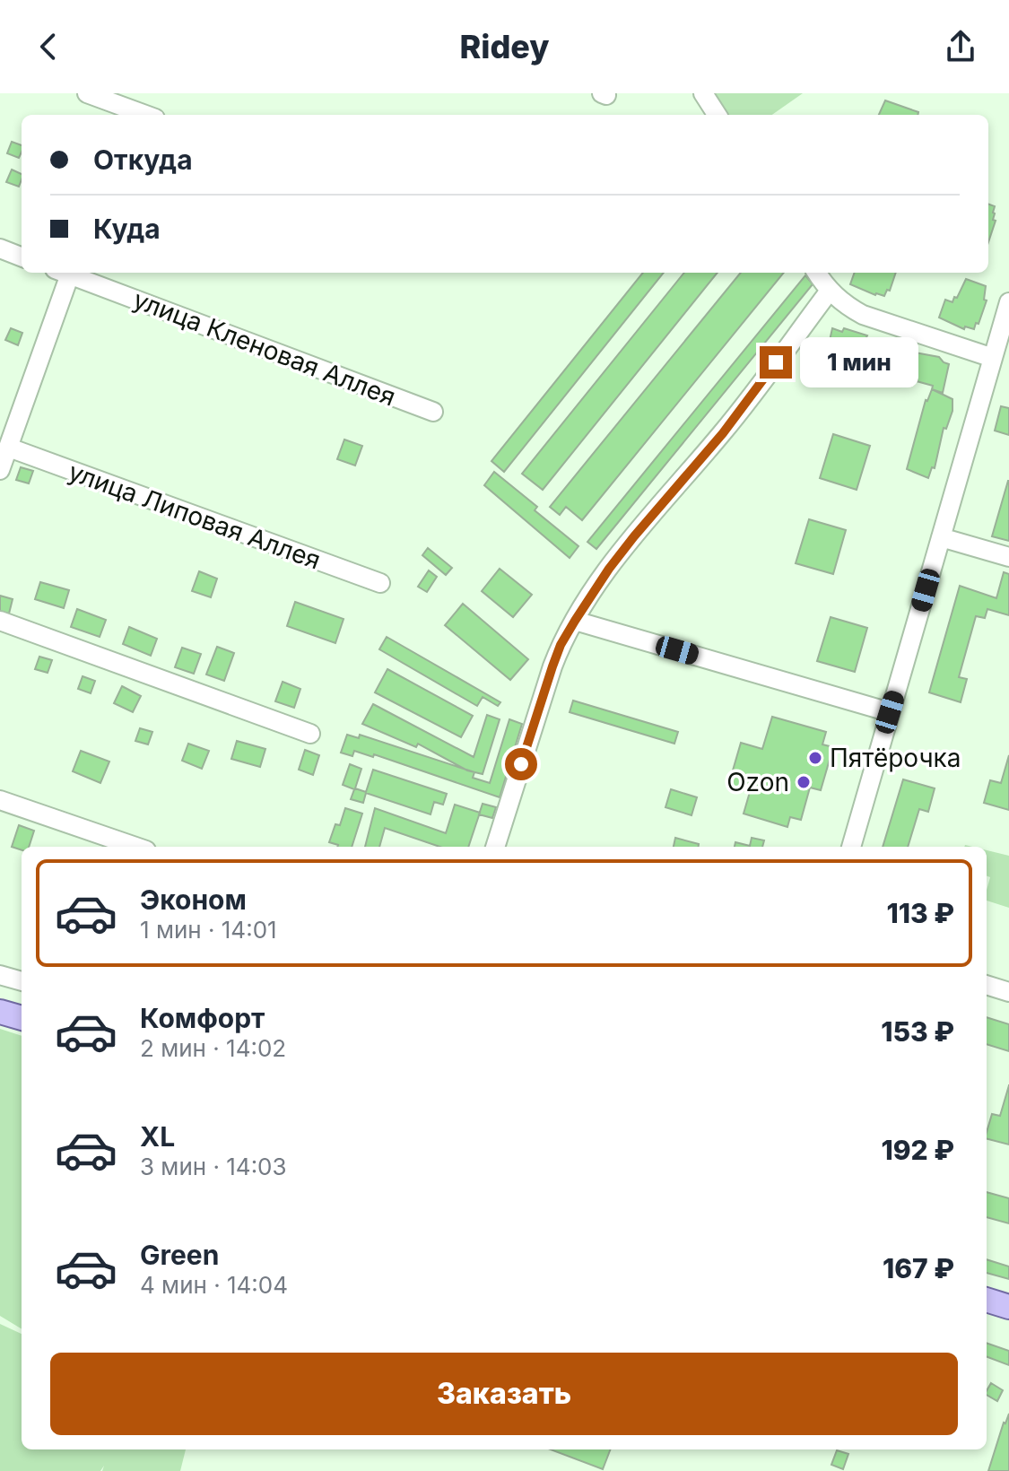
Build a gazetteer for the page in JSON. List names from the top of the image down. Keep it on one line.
{"streets":{"street":["улица Кленовая Аллея","улица Липовая Аллея"]},"places":["Пятёрочка","Ozon"],"page":{"header":"Ridey","banner":["Откуда","Куда"],"bubble":"1 мин","list":[{"name":"Эконом","note":"1 мин · 14:01","value":"113 ₽"},{"name":"Комфорт","note":"2 мин · 14:02","value":"153 ₽"},{"name":"XL","note":"3 мин · 14:03","value":"192 ₽"},{"name":"Green","note":"4 мин · 14:04","value":"167 ₽"}],"buttons":"Заказать"}}
